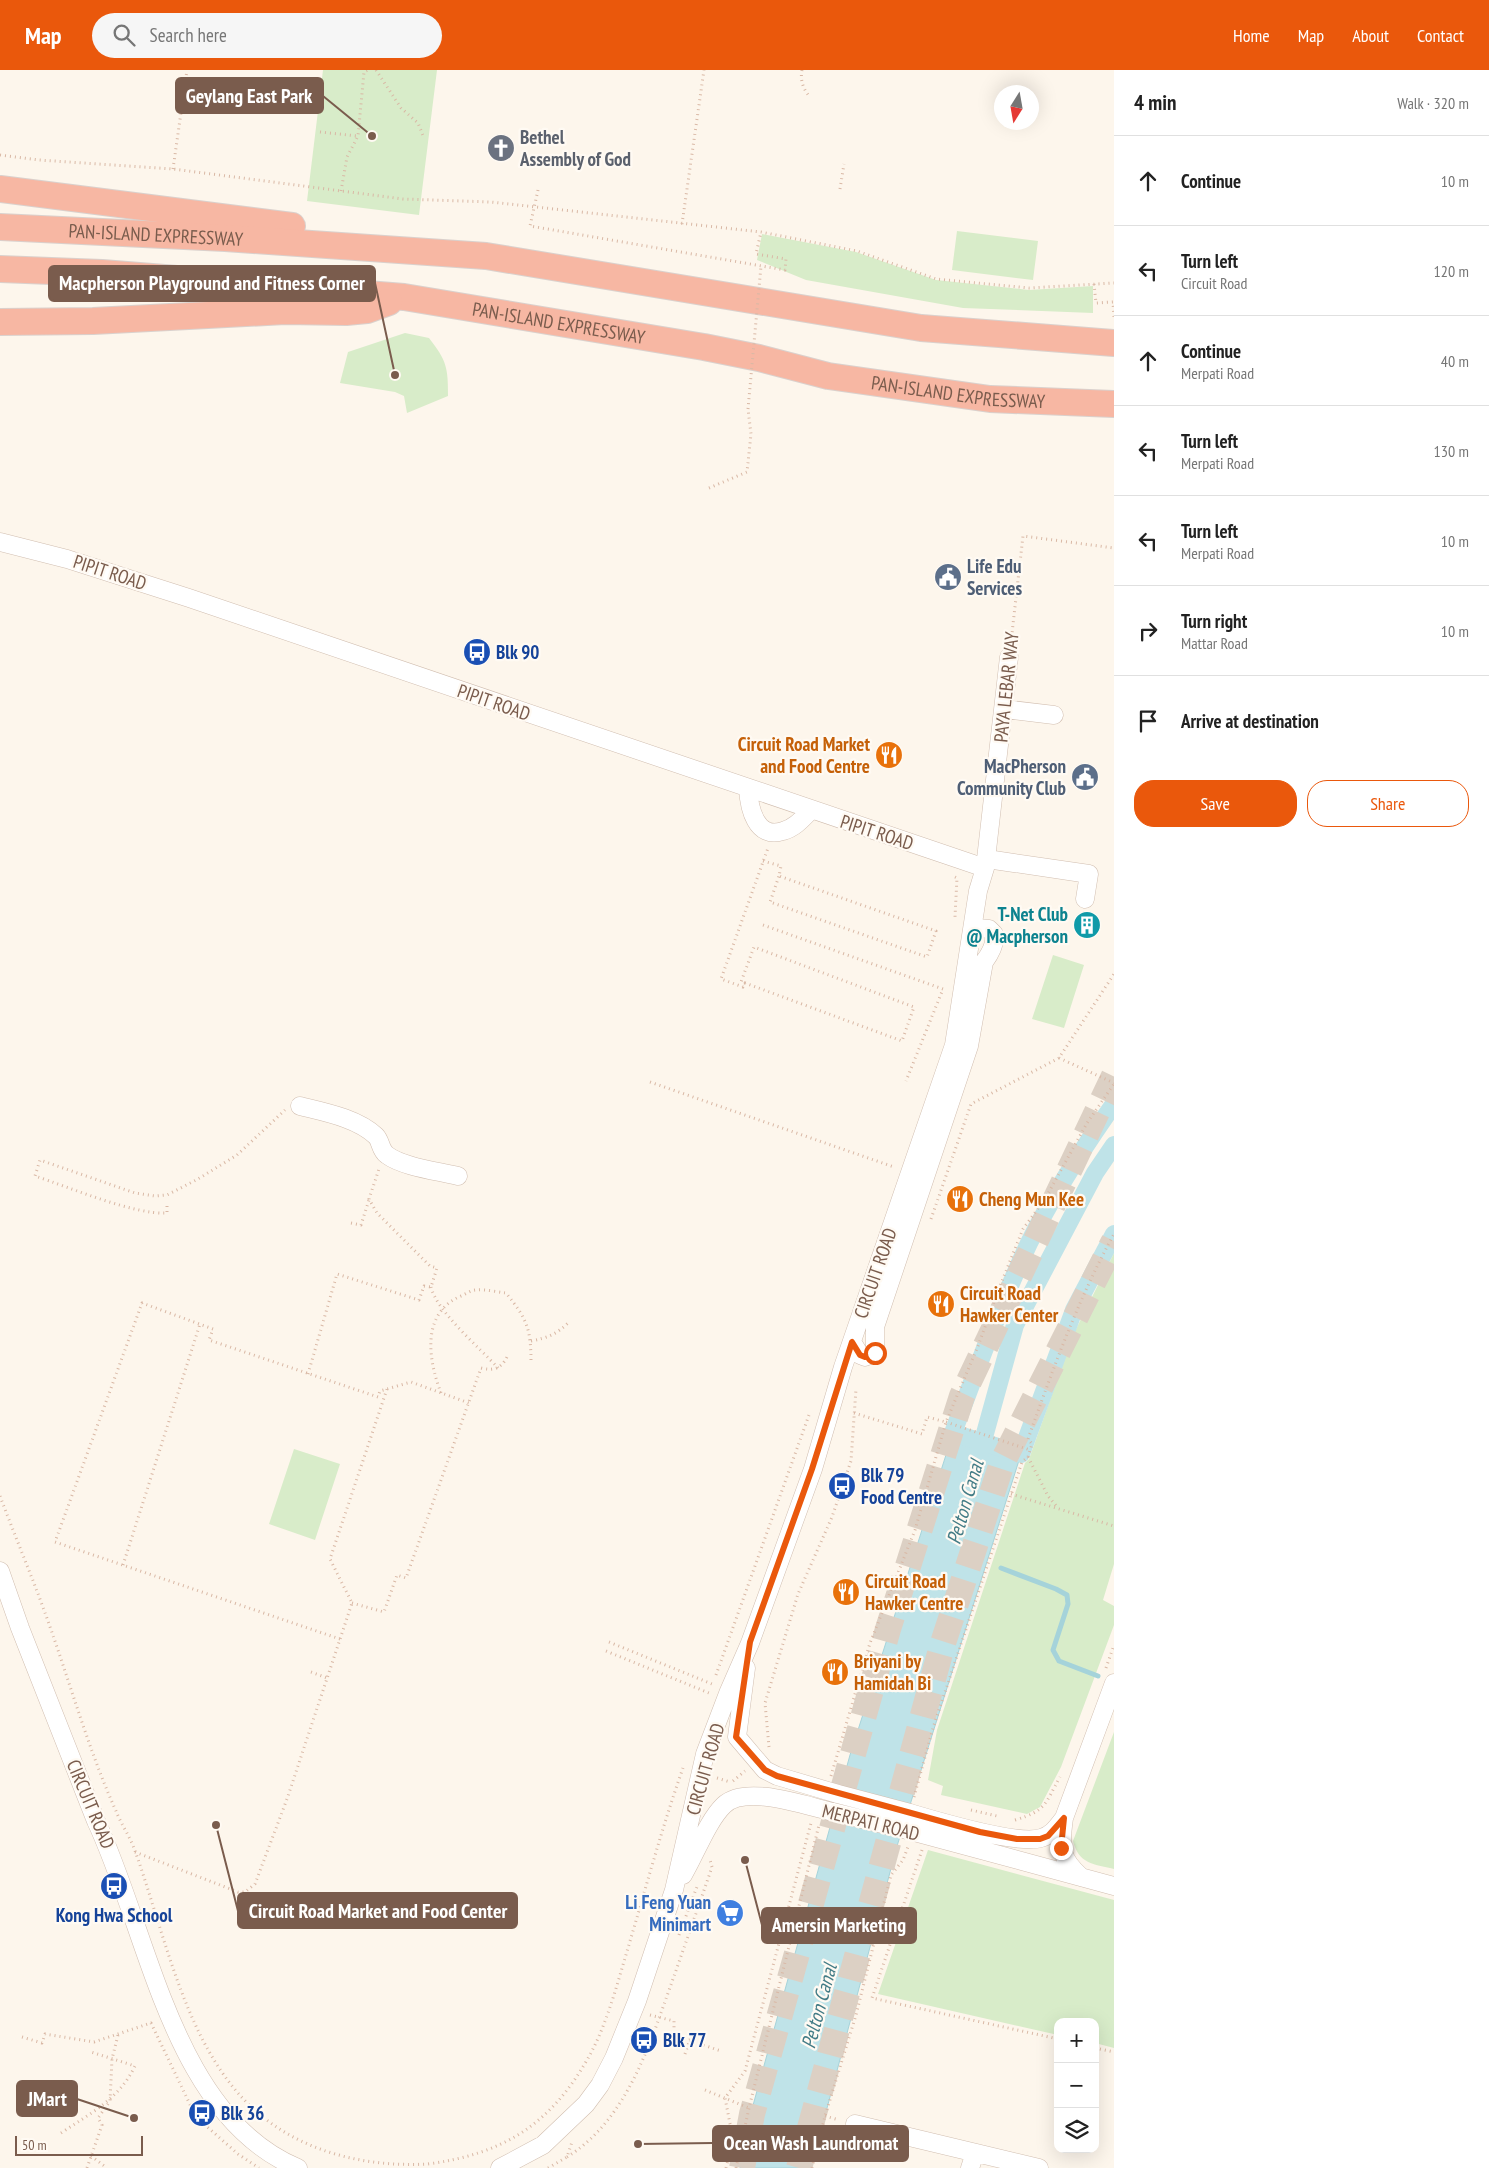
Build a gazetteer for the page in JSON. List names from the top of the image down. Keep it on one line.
{"streets":{"highway":["PAN-ISLAND EXPRESSWAY"],"street":["PIPIT ROAD","PAYA LEBAR WAY","CIRCUIT ROAD","MERPATI ROAD"]},"crossings":[["PIPIT ROAD","PAYA LEBAR WAY"],["PIPIT ROAD","CIRCUIT ROAD"],["PAYA LEBAR WAY","CIRCUIT ROAD"],["CIRCUIT ROAD","MERPATI ROAD"]],"water":["Pelton Canal"],"places":{"other":["Geylang East Park","Macpherson Playground and Fitness Corner","Circuit Road Market and Food Center","Amersin Marketing","JMart","Ocean Wash Laundromat"],"church":["Bethel Assembly of God"],"public building":["Life Edu Services","MacPherson Community Club"],"bus stop":["Blk 90","Blk 79 Food Centre","Kong Hwa School","Blk 77","Blk 36"],"restaurant":["Circuit Road Market and Food Centre","Cheng Mun Kee","Circuit Road Hawker Center","Circuit Road Hawker Centre","Briyani by Hamidah Bi"],"building":["T-Net Club @ Macpherson"],"supermarket":["Li Feng Yuan Minimart"]},"scale_bar":"50 m","north":"bottom","page":{"header":"Map","search":"Search here","nav":["Home","Map","About","Contact"],"heading":["4 min","Walk · 320 m"],"list":[["Continue","10 m"],["Turn left","Circuit Road","120 m"],["Continue","Merpati Road","40 m"],["Turn left","Merpati Road","130 m"],["Turn left","Merpati Road","10 m"],["Turn right","Mattar Road","10 m"],"Arrive at destination"],"buttons":["Save","Share"],"map_buttons":["+","−"],"scale":"50 m"}}
